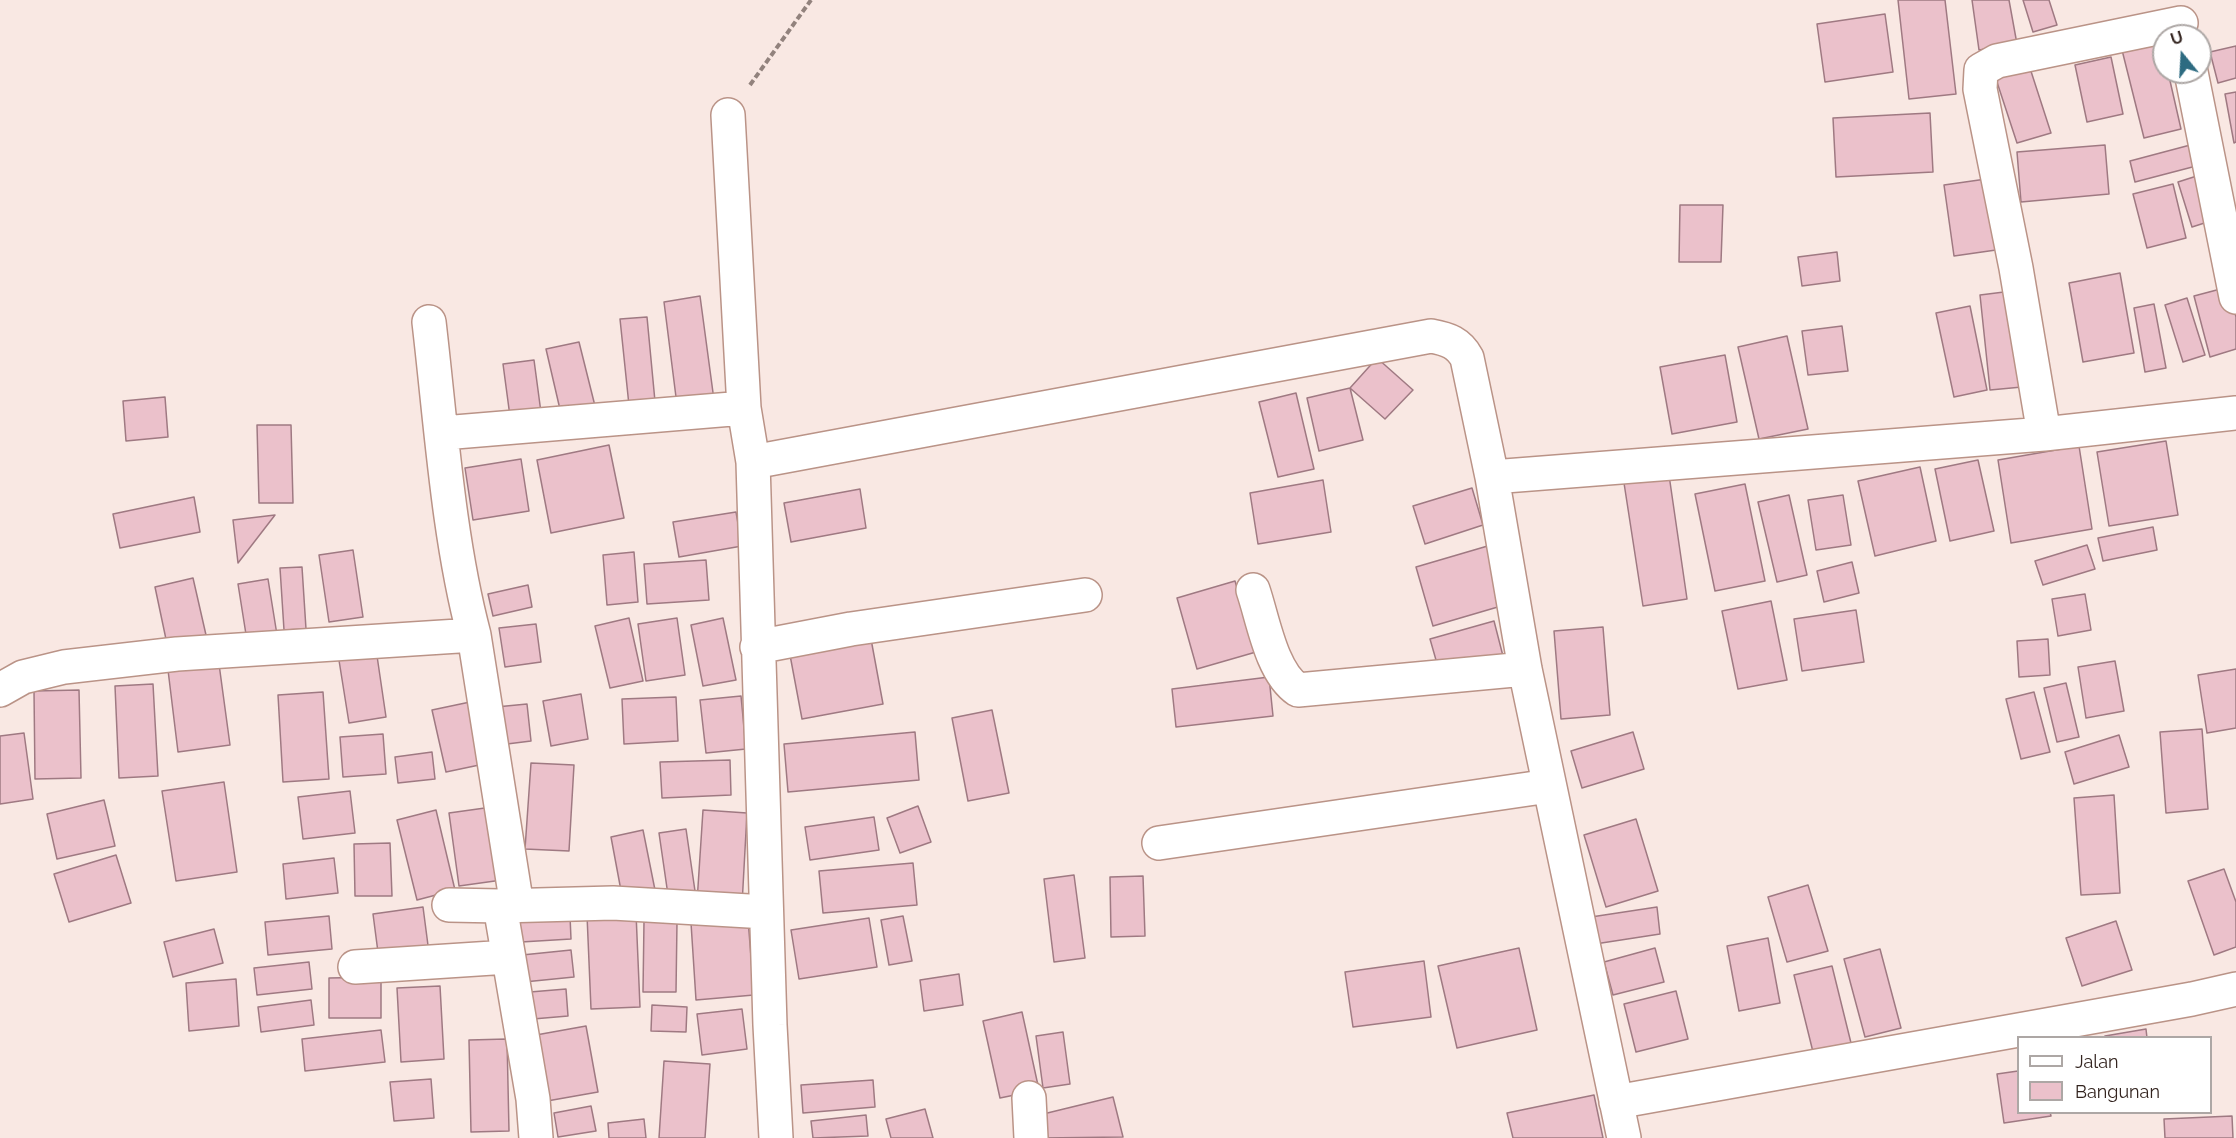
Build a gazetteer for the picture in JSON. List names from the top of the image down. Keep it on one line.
{"legend":["Jalan","Bangunan"],"north":"top"}
